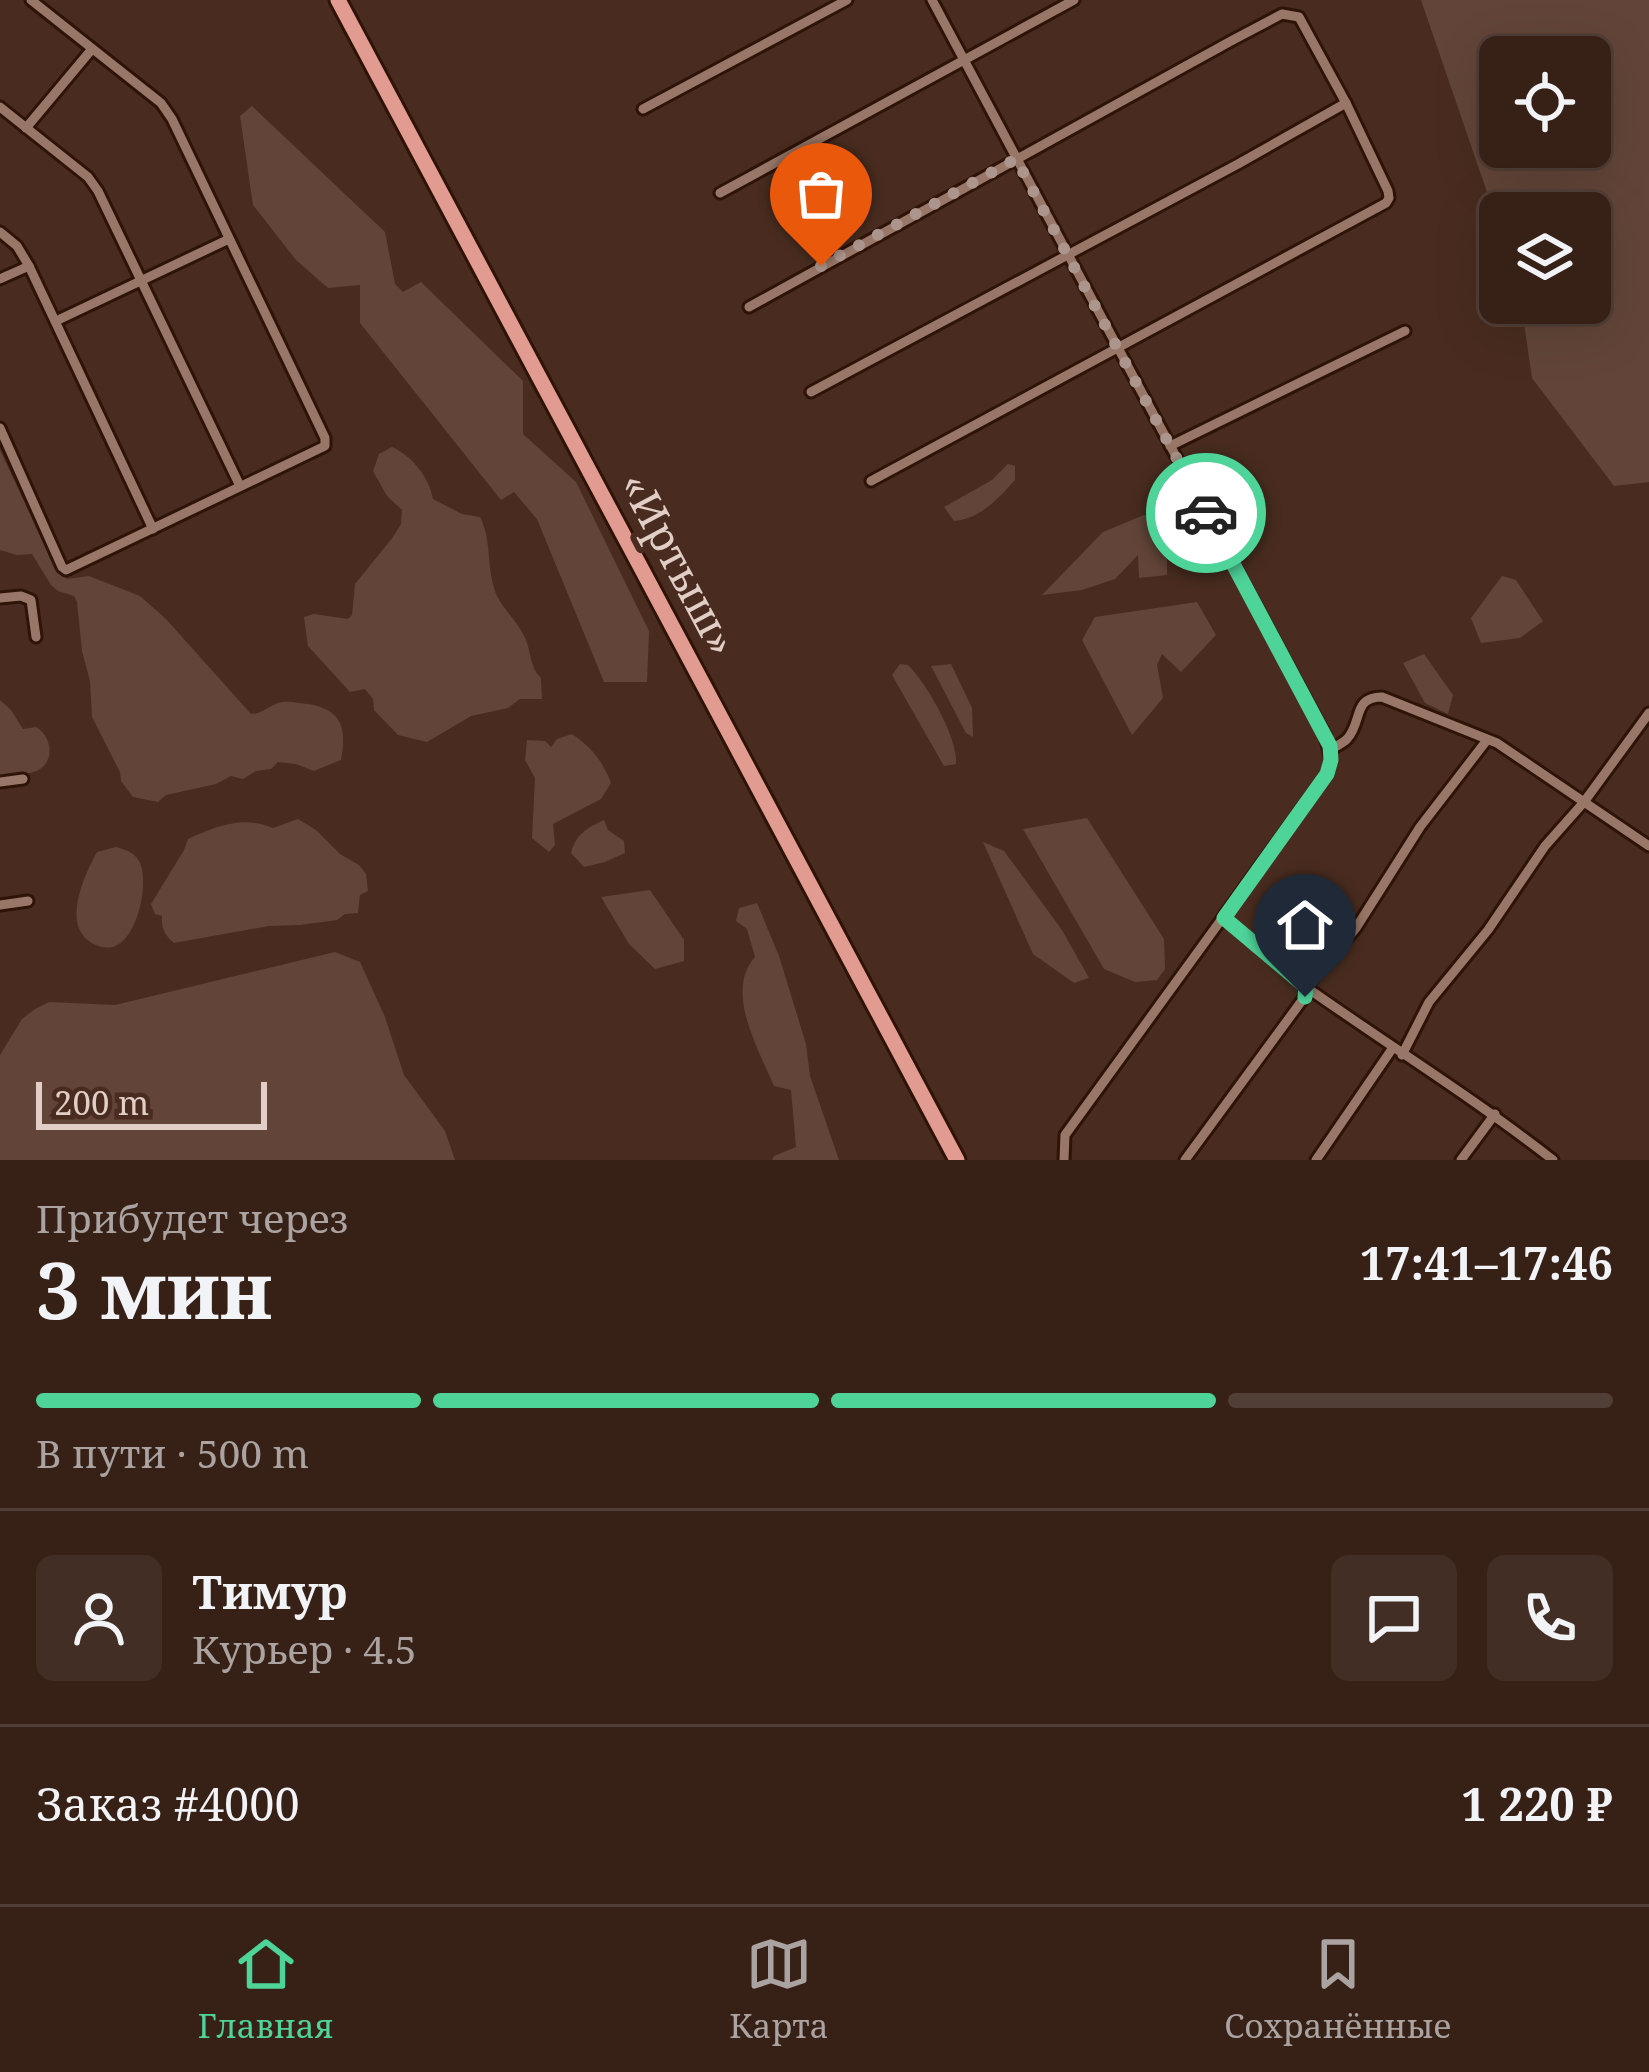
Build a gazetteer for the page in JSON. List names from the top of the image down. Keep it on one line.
{"streets":{"highway":["«Иртыш»"]},"scale_bar":"200 m","page":{"scale":"200 m","heading":["3 мин","Прибудет через","17:41–17:46"],"panel":["Тимур","Курьер · 4.5","Заказ #4000","1 220 ₽"],"bar":"В пути · 500 m","tabs":["Главная","Карта","Сохранённые"]}}
